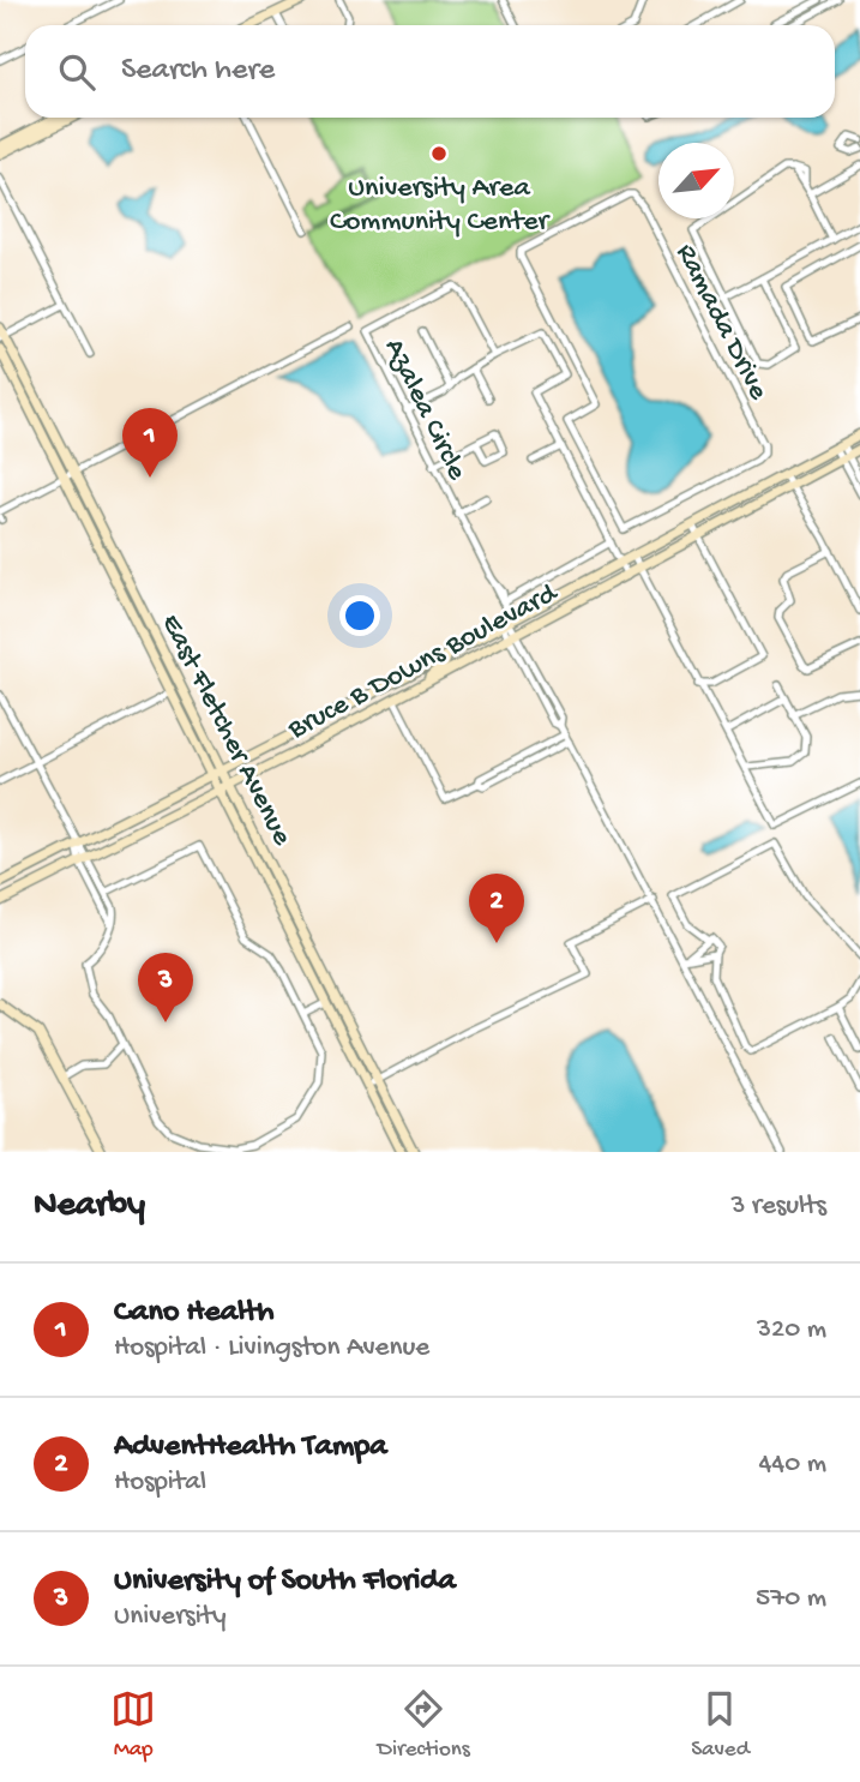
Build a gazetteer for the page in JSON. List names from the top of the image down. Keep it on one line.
{"streets":{"main road":["Bruce B Downs Boulevard","East Fletcher Avenue"],"street":["Ramada Drive","Azalea Circle"]},"crossings":[["Azalea Circle","Bruce B Downs Boulevard"],["Bruce B Downs Boulevard","East Fletcher Avenue"]],"places":["University Area Community Center"],"north":"top right","page":{"search":"Search here","pins":["1","2","3"],"heading":["Nearby","3 results"],"list":[{"mark":"1","name":"Cano Health","note":"Hospital · Livingston Avenue","value":"320 m"},{"mark":"2","name":"AdventHealth Tampa","note":"Hospital","value":"440 m"},{"mark":"3","name":"University of South Florida","note":"University","value":"570 m"}],"nav":["Map","Directions","Saved"]}}
